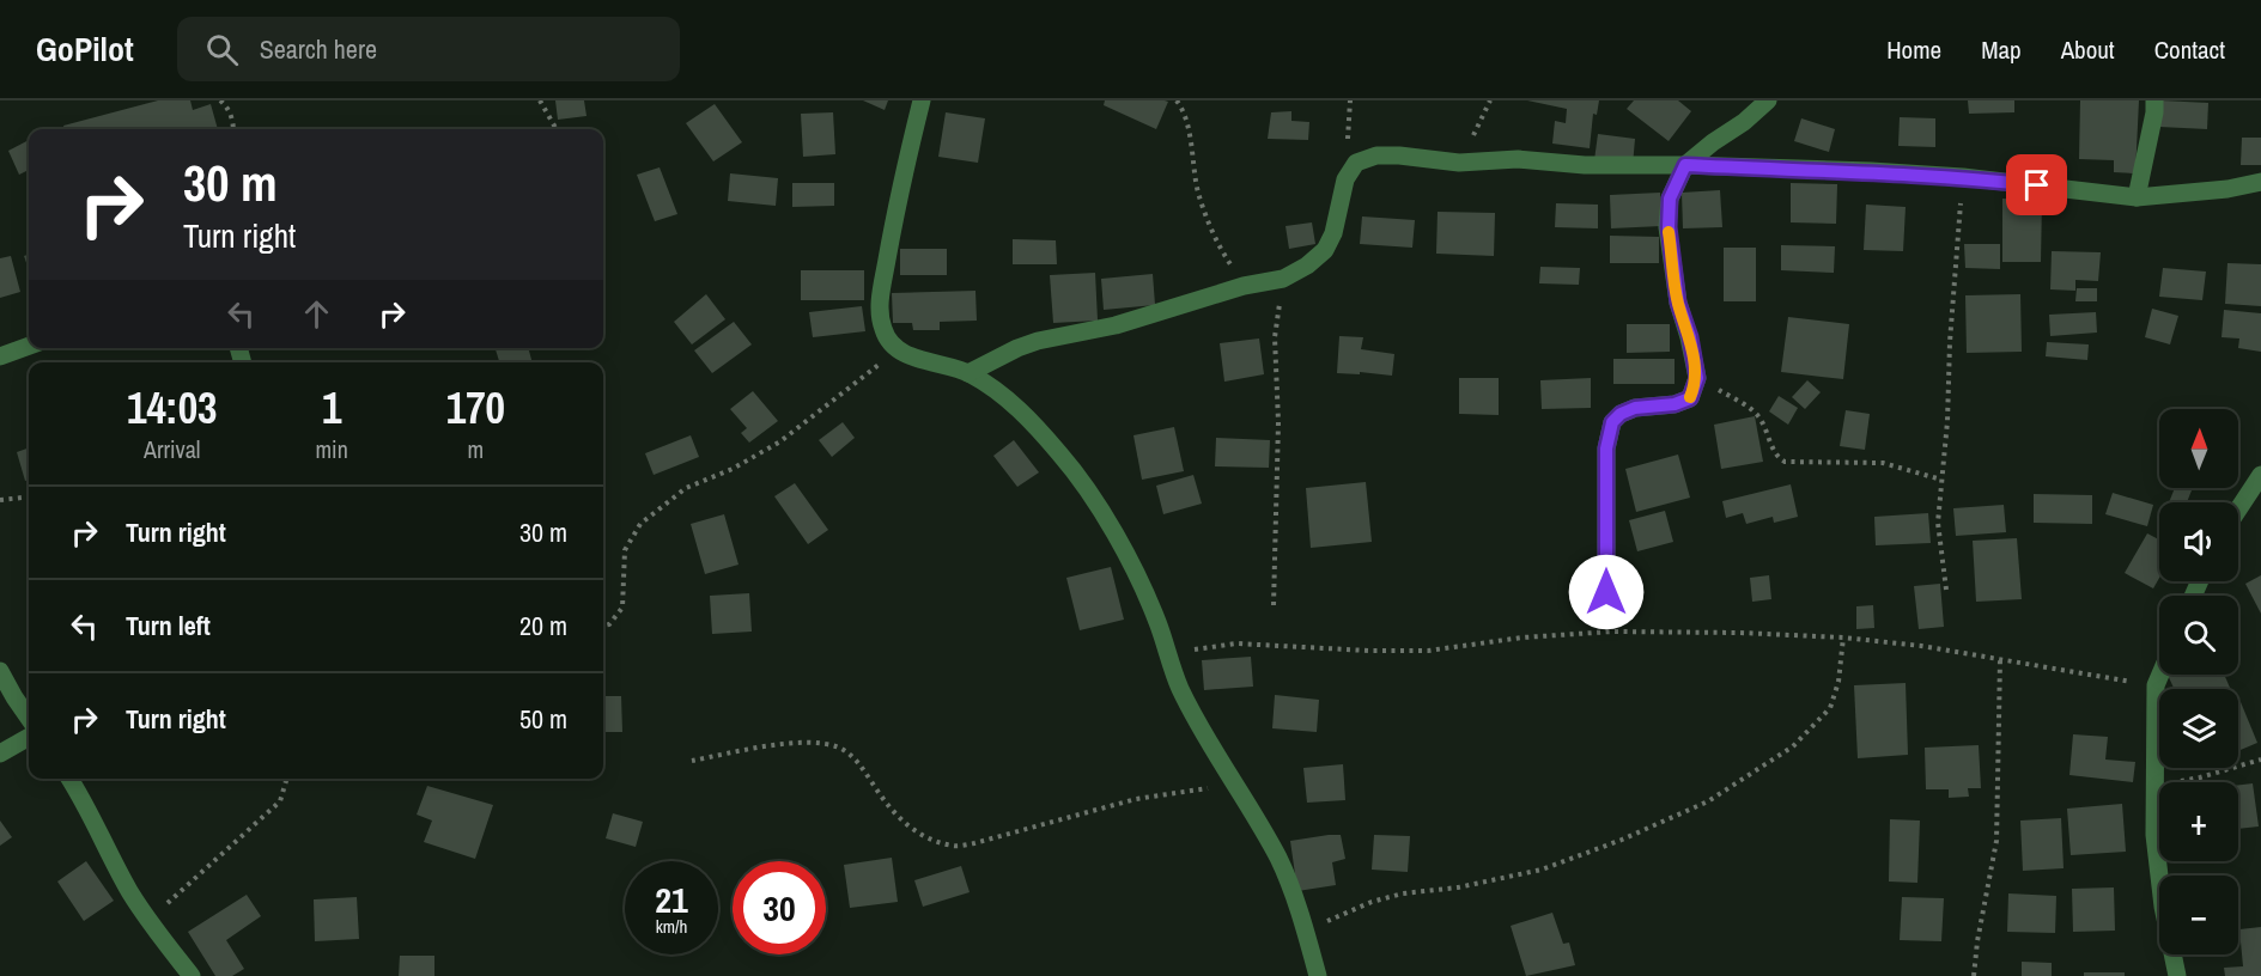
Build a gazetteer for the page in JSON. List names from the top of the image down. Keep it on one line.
{"north":"top","page":{"header":"GoPilot","search":"Search here","nav":["Home","Map","About","Contact"],"turn":["30 m","Turn right"],"eta":["14:03","Arrival","1","min","170","m"],"map_buttons":["+","−"],"list":[{"name":"Turn right","value":"30 m"},{"name":"Turn left","value":"20 m"},{"name":"Turn right","value":"50 m"}],"speed":"21 km/h","limit":"30"}}
